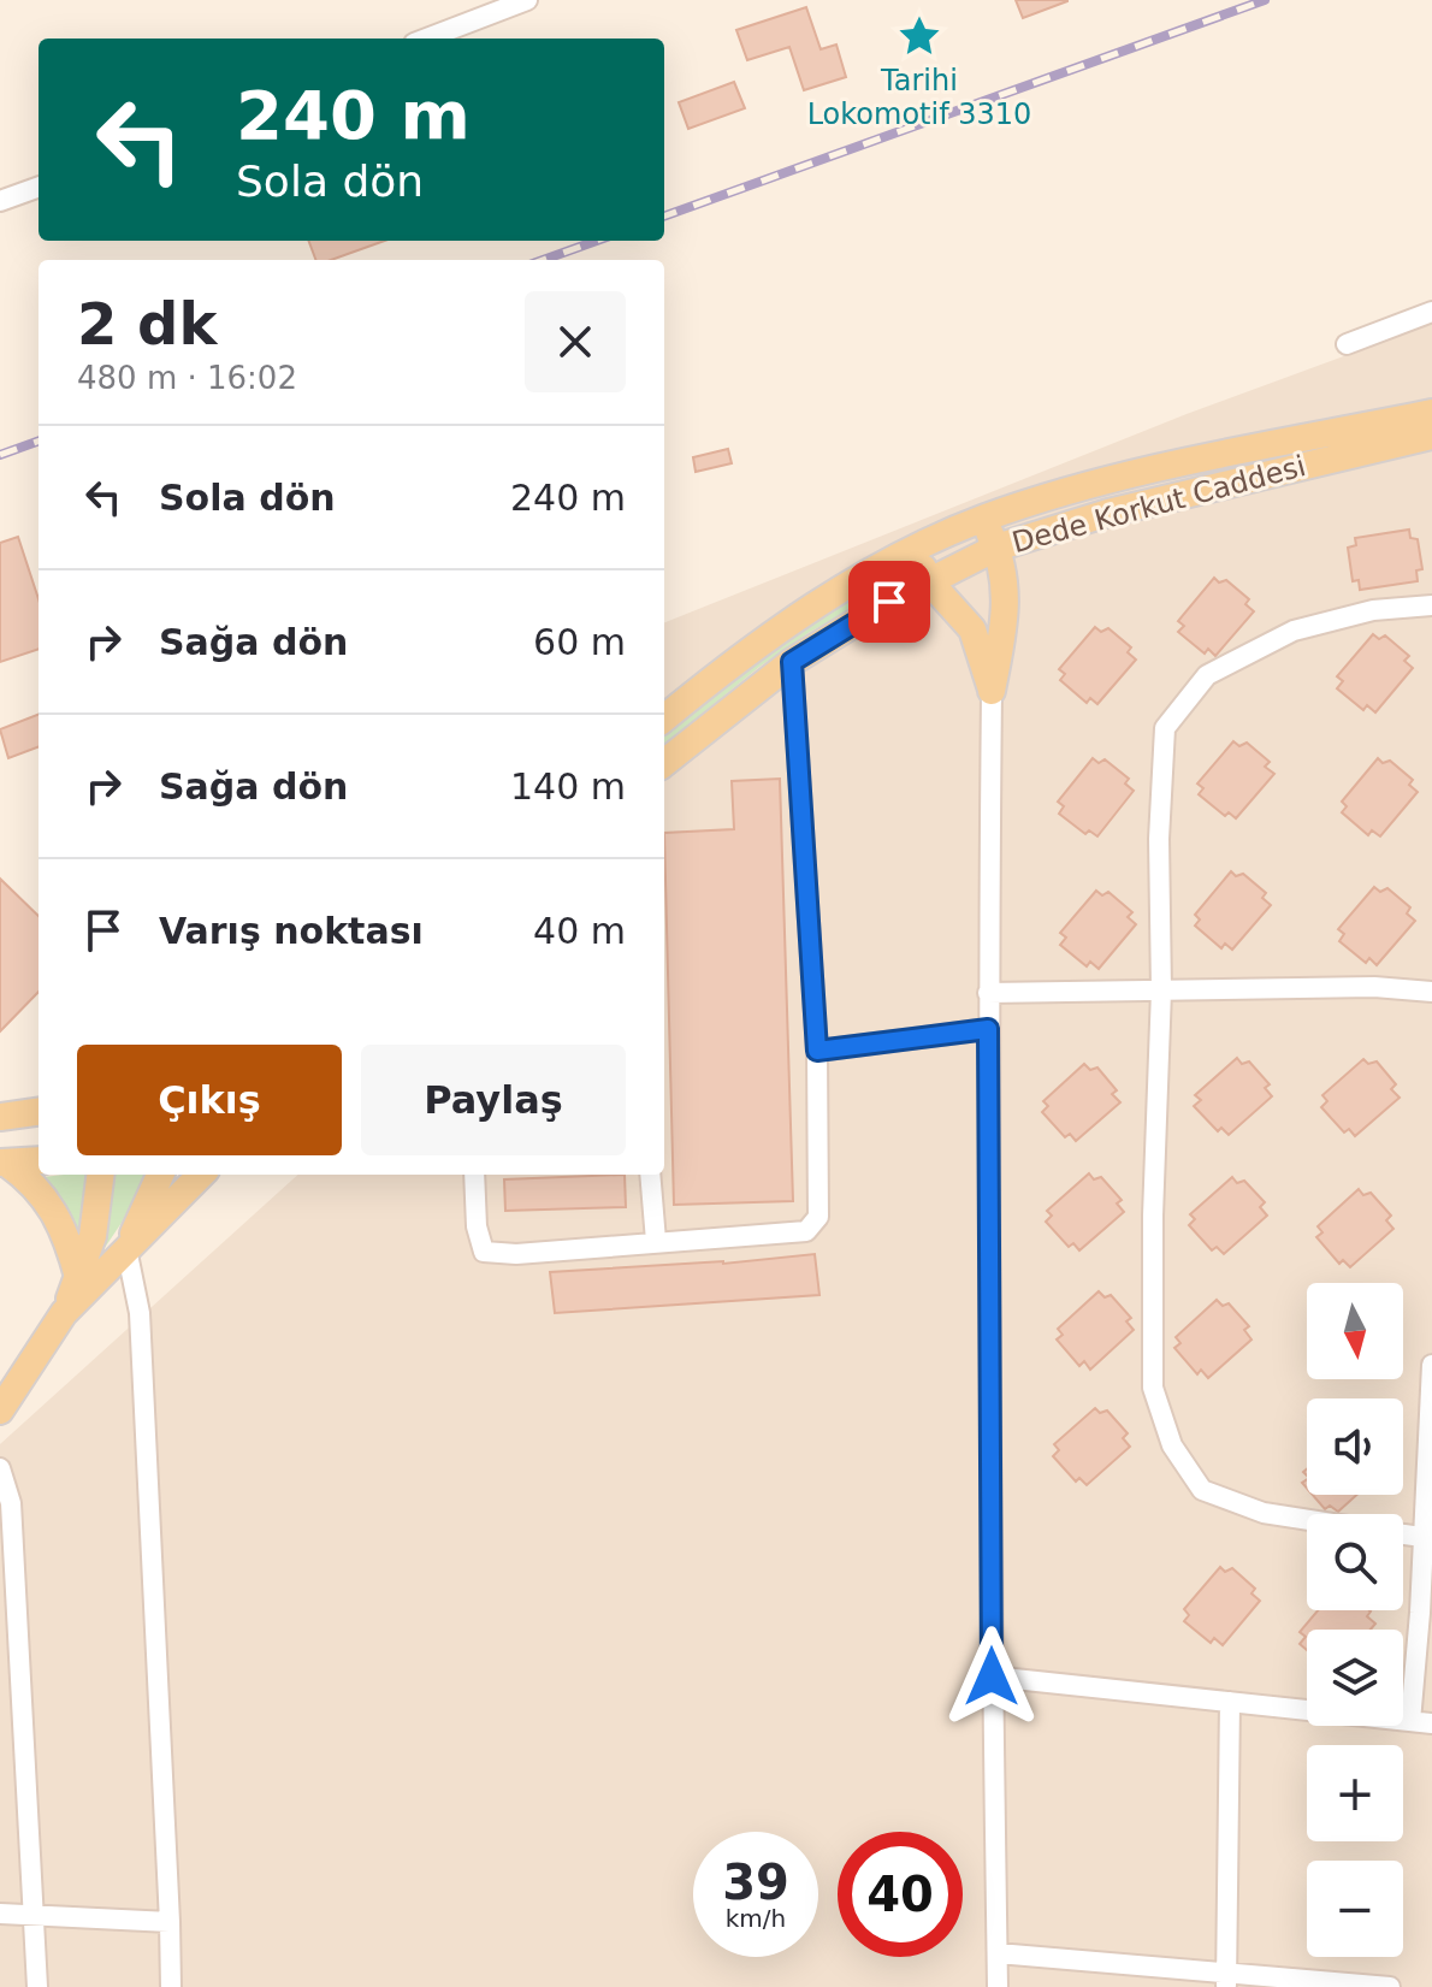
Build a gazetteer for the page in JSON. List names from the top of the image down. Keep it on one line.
{"streets":{"main road":["Dede Korkut Caddesi"]},"places":{"place":["Tarihi Lokomotif 3310"]},"north":"bottom","page":{"turn":["240 m","Sola dön"],"heading":["2 dk","480 m · 16:02"],"list":[{"name":"Sola dön","value":"240 m"},{"name":"Sağa dön","value":"60 m"},{"name":"Sağa dön","value":"140 m"},{"name":"Varış noktası","value":"40 m"}],"buttons":["Çıkış","Paylaş"],"map_buttons":["+","−"],"speed":"39 km/h","limit":"40"}}
